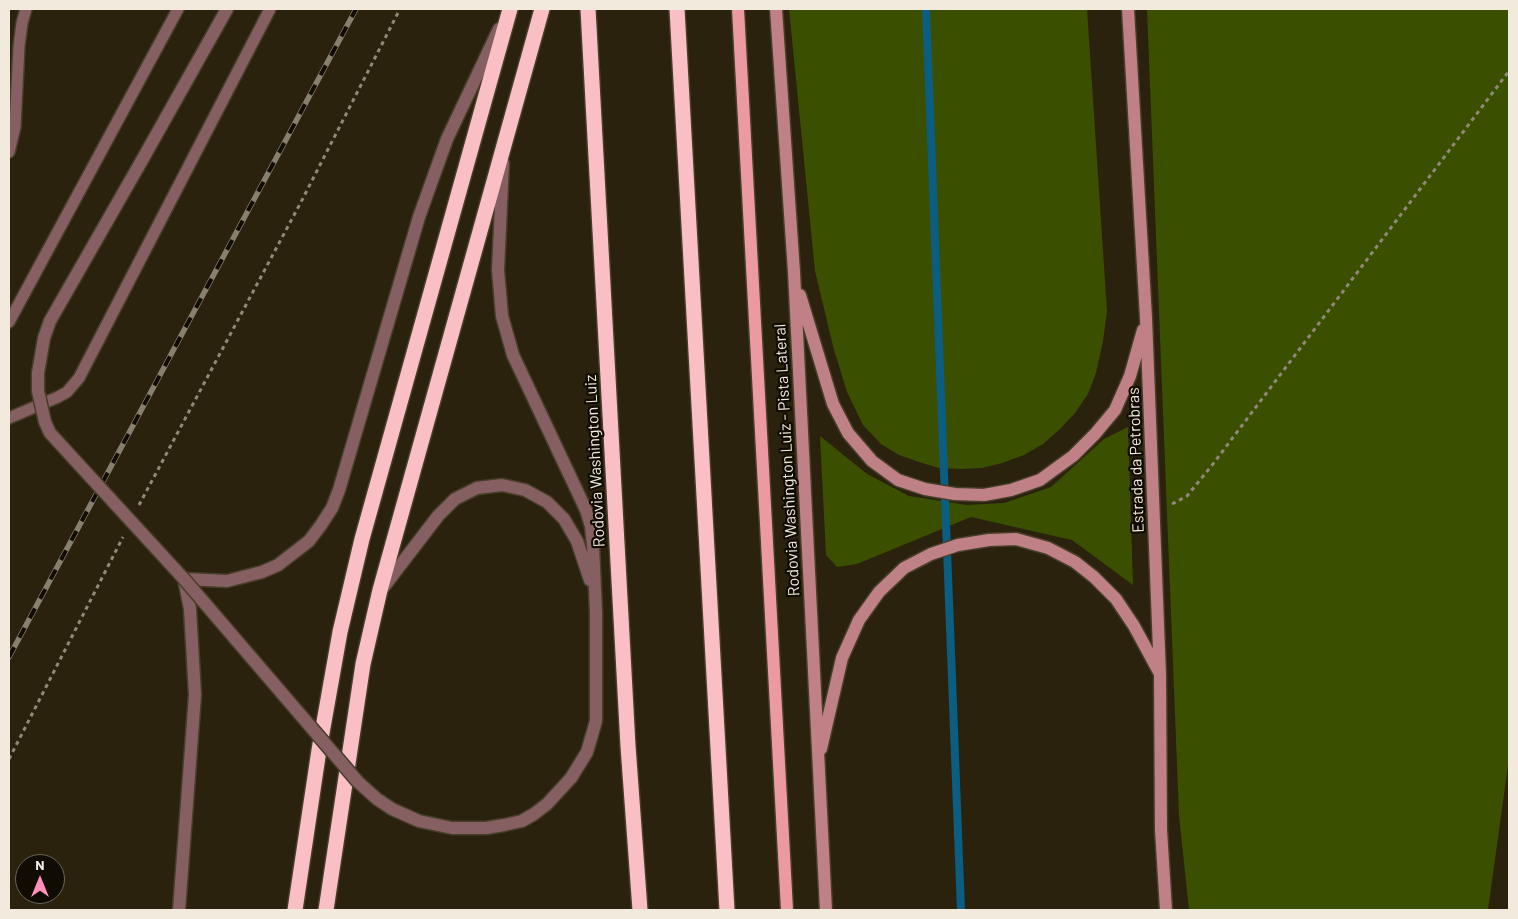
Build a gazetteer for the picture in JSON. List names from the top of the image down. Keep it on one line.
{"streets":{"highway":["Rodovia Washington Luiz"],"main road":["Rodovia Washington Luiz - Pista Lateral","Estrada da Petrobras"]},"north":"top"}
